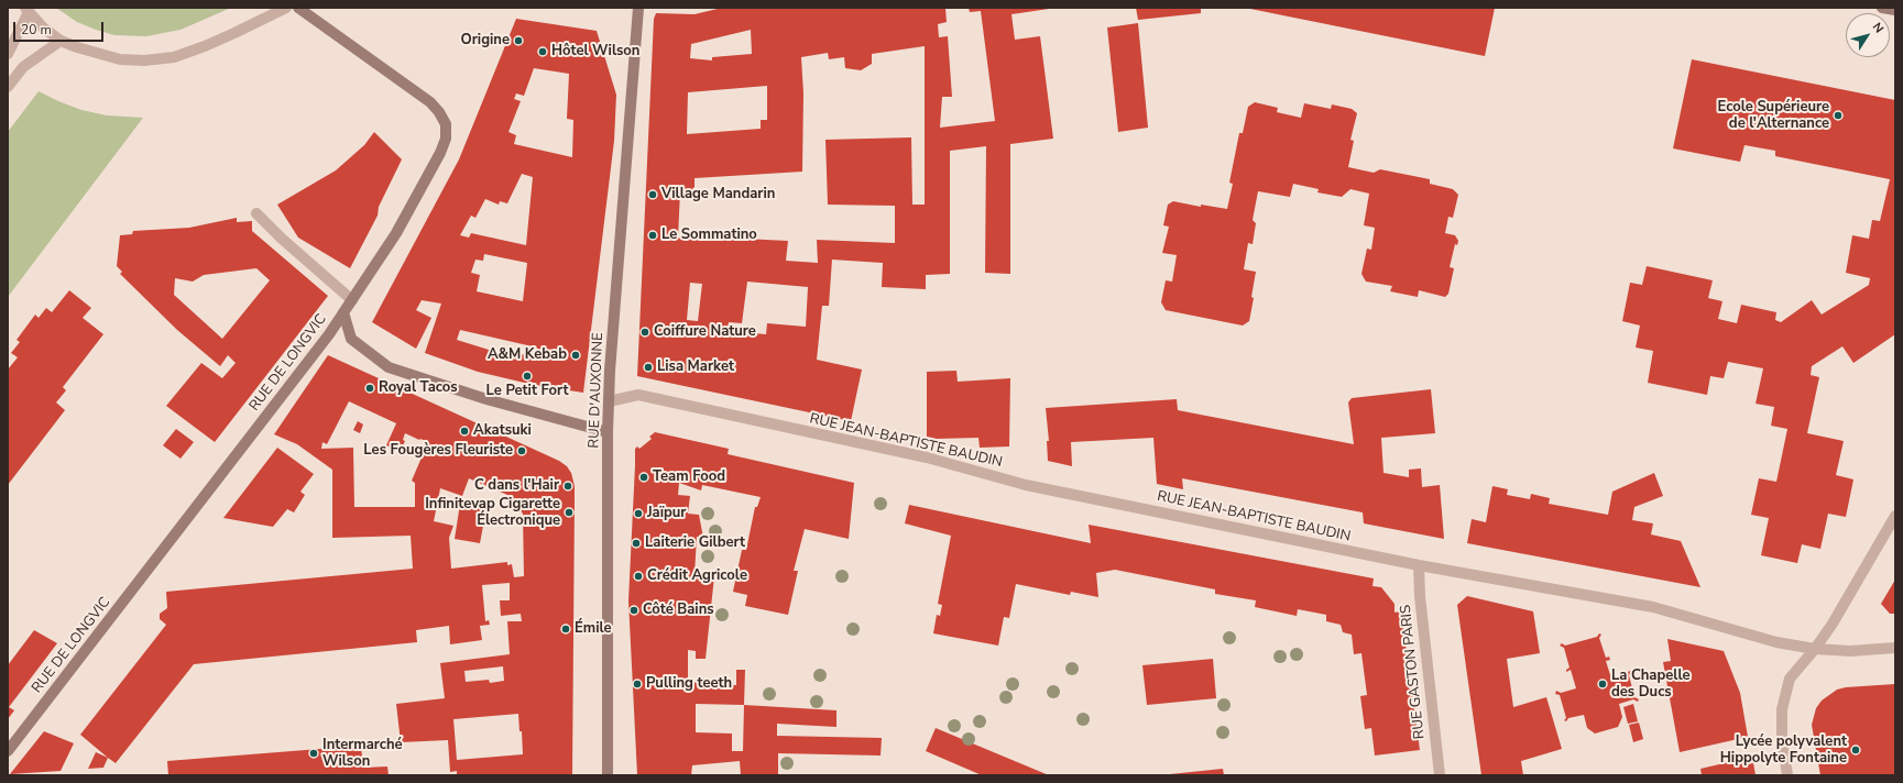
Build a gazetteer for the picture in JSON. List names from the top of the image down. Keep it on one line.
{"streets":{"street":["RUE DE LONGVIC","RUE D'AUXONNE","RUE JEAN-BAPTISTE BAUDIN","RUE GASTON PARIS"]},"crossings":[["RUE D'AUXONNE","RUE JEAN-BAPTISTE BAUDIN"],["RUE JEAN-BAPTISTE BAUDIN","RUE GASTON PARIS"]],"places":["Origine","Hôtel Wilson","Ecole Supérieure de l'Alternance","Village Mandarin","Le Sommatino","Coiffure Nature","A&M Kebab","Lisa Market","Le Petit Fort","Royal Tacos","Akatsuki","Les Fougères Fleuriste","Team Food","C dans l'Hair","Infinitevap Cigarette Électronique","Jaïpur","Laiterie Gilbert","Crédit Agricole","Côté Bains","Émile","Pulling teeth","La Chapelle des Ducs","Lycée polyvalent Hippolyte Fontaine","Intermarché Wilson"],"scale_bar":"20 m","north":"top right"}
